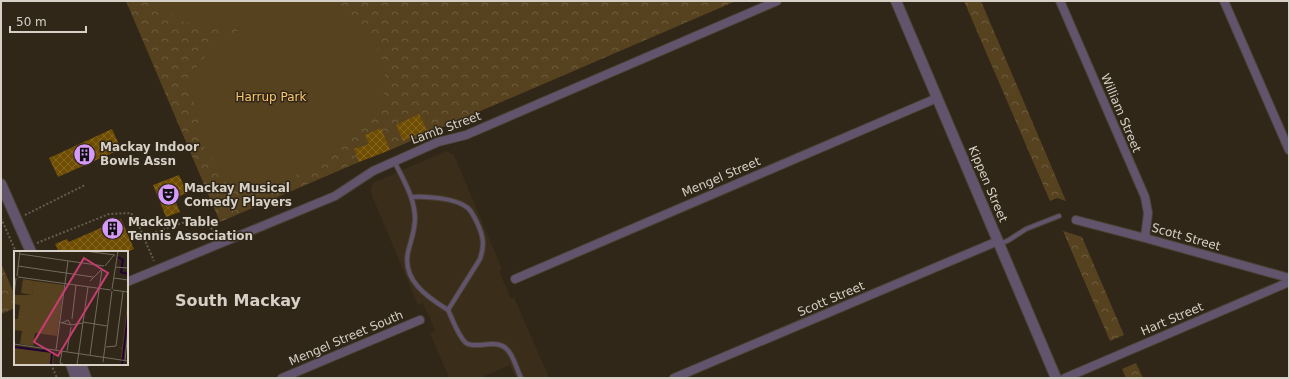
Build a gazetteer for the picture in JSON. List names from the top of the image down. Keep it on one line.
{"streets":{"street":["William Street","Lamb Street","Mengel Street","Kippen Street","Scott Street","Hart Street","Mengel Street South"]},"crossings":[["William Street","Scott Street"],["Mengel Street","Kippen Street"],["Kippen Street","Scott Street"]],"districts":["South Mackay"],"parks":["Harrup Park"],"places":{"building":["Mackay Indoor Bowls Assn","Mackay Table Tennis Association"],"theatre":["Mackay Musical Comedy Players"]},"scale_bar":"50 m"}
